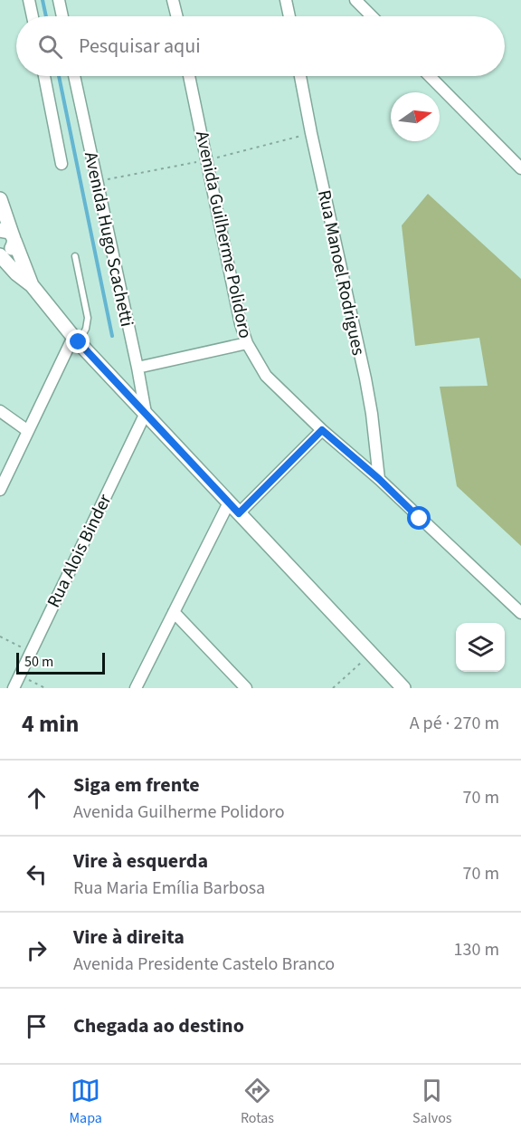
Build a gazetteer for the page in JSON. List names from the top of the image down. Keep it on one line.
{"streets":{"street":["Avenida Guilherme Polidoro","Avenida Hugo Scachetti","Rua Manoel Rodrigues","Rua Alois Binder"]},"crossings":[["Avenida Guilherme Polidoro","Rua Manoel Rodrigues"],["Avenida Hugo Scachetti","Rua Alois Binder"]],"scale_bar":"50 m","north":"right","page":{"search":"Pesquisar aqui","scale":"50 m","heading":["4 min","A pé · 270 m"],"list":[["Siga em frente","Avenida Guilherme Polidoro","70 m"],["Vire à esquerda","Rua Maria Emília Barbosa","70 m"],["Vire à direita","Avenida Presidente Castelo Branco","130 m"],"Chegada ao destino"],"nav":["Mapa","Rotas","Salvos"]}}
